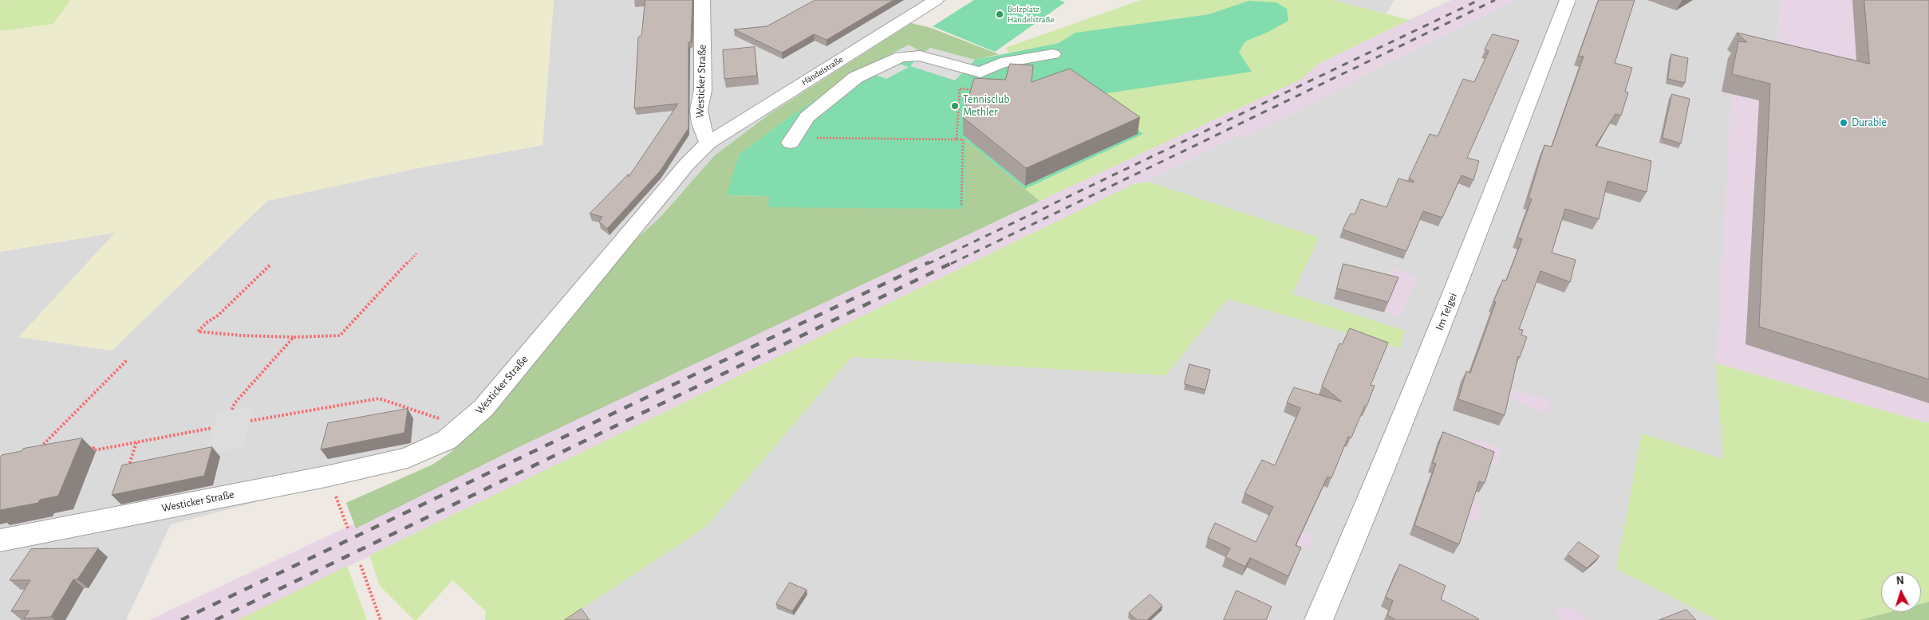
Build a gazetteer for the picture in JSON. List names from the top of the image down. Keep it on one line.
{"streets":{"street":["Händelstraße","Westicker Straße","Im Telgei"]},"crossings":[["Händelstraße","Westicker Straße"]],"places":["Bolzplatz Händelstraße","Tennisclub Methler","Durable"],"north":"top"}
